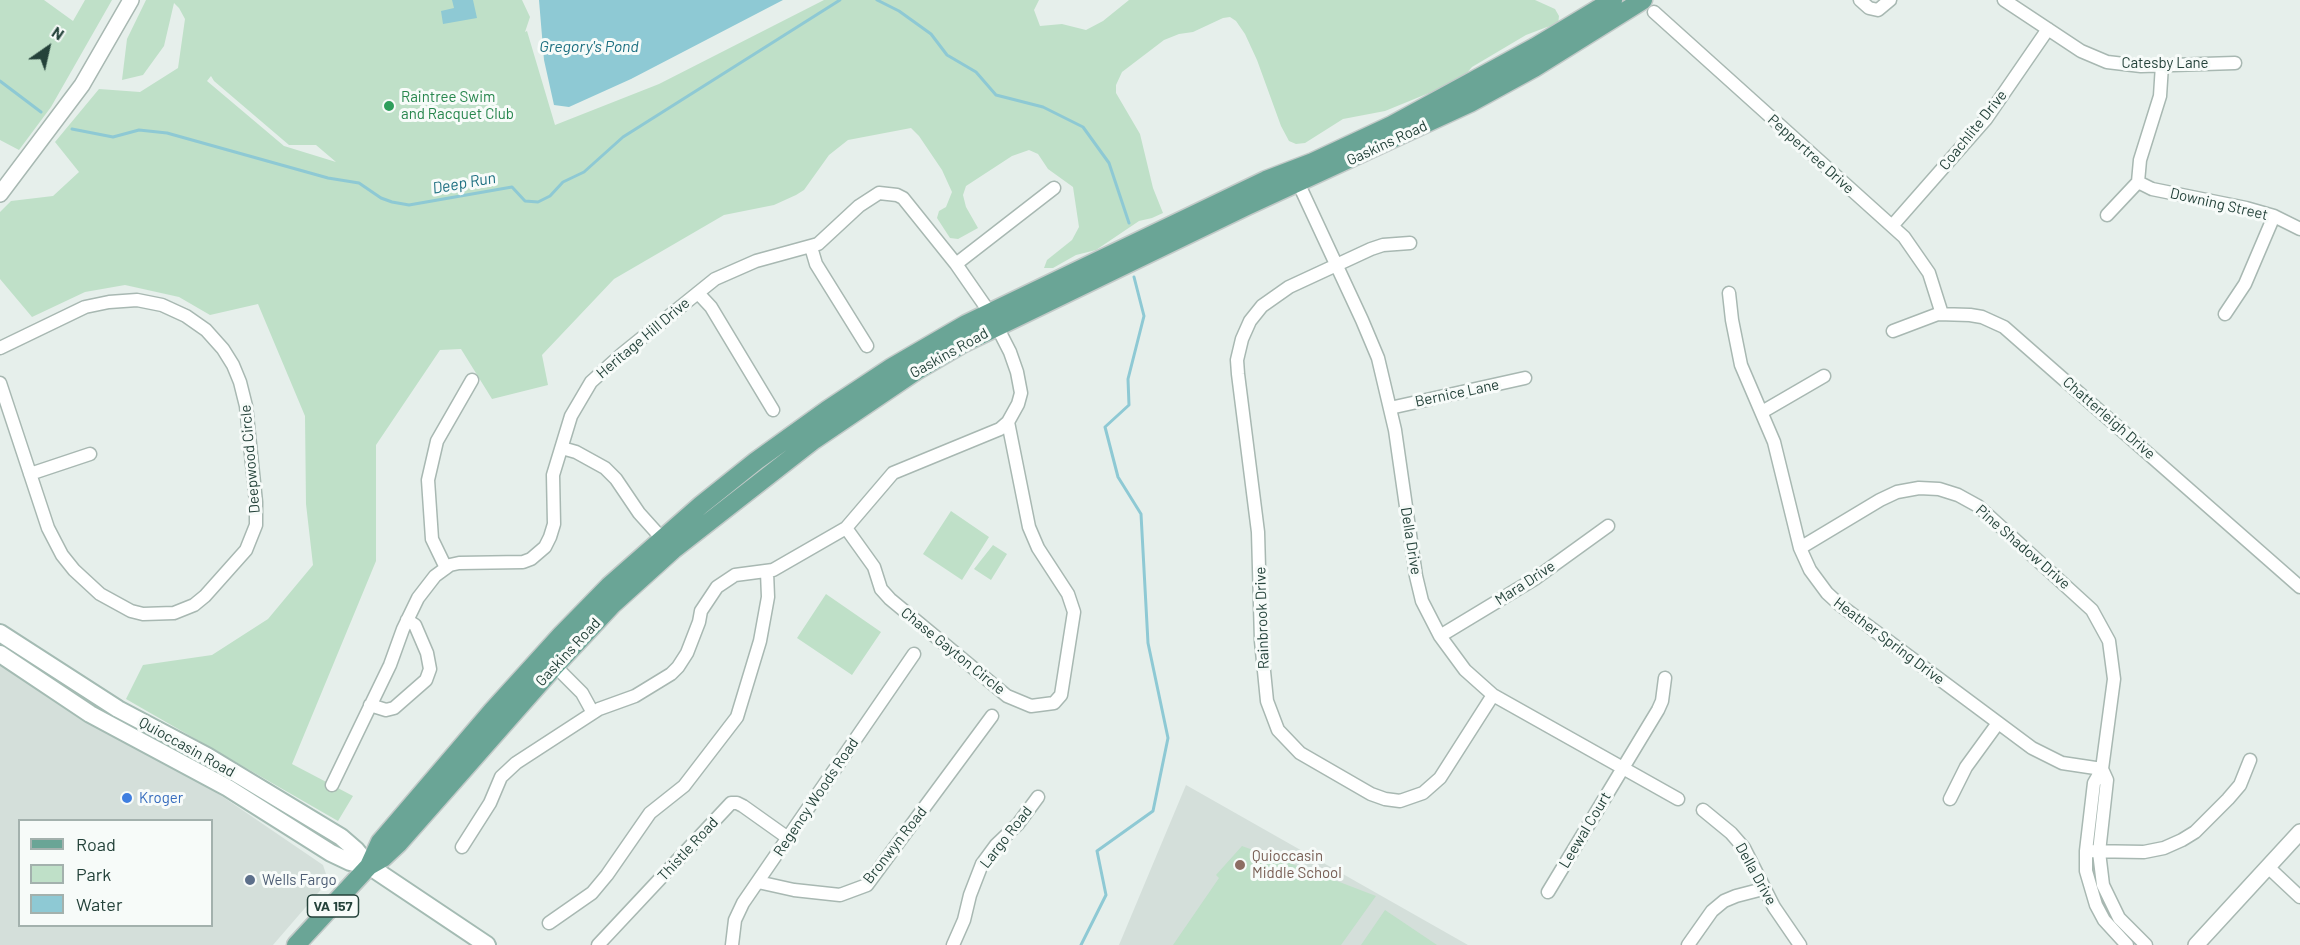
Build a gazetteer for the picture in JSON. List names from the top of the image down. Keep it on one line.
{"streets":{"main road":["Gaskins Road","Quioccasin Road","VA 157"],"street":["Catesby Lane","Coachlite Drive","Peppertree Drive","Downing Street","Heritage Hill Drive","Bernice Lane","Chatterleigh Drive","Deepwood Circle","Della Drive","Pine Shadow Drive","Mara Drive","Rainbrook Drive","Heather Spring Drive","Chase Gayton Circle","Regency Woods Road","Leewal Court","Largo Road","Bronwyn Road","Thistle Road"]},"crossings":[["Catesby Lane","Coachlite Drive"],["Coachlite Drive","Peppertree Drive"],["Gaskins Road","Peppertree Drive"],["Gaskins Road","Heritage Hill Drive"],["Gaskins Road","Della Drive"],["Gaskins Road","Quioccasin Road"],["Peppertree Drive","Chatterleigh Drive"],["Heritage Hill Drive","Chase Gayton Circle"],["Bernice Lane","Della Drive"],["Della Drive","Mara Drive"],["Della Drive","Rainbrook Drive"],["Della Drive","Leewal Court"],["Pine Shadow Drive","Heather Spring Drive"],["Regency Woods Road","Bronwyn Road"],["Regency Woods Road","Thistle Road"]],"water":["Gregory's Pond","Deep Run"],"places":["Raintree Swim and Racquet Club","Kroger","Quioccasin Middle School","Wells Fargo"],"legend":["Road","Park","Water"],"north":"top right"}
